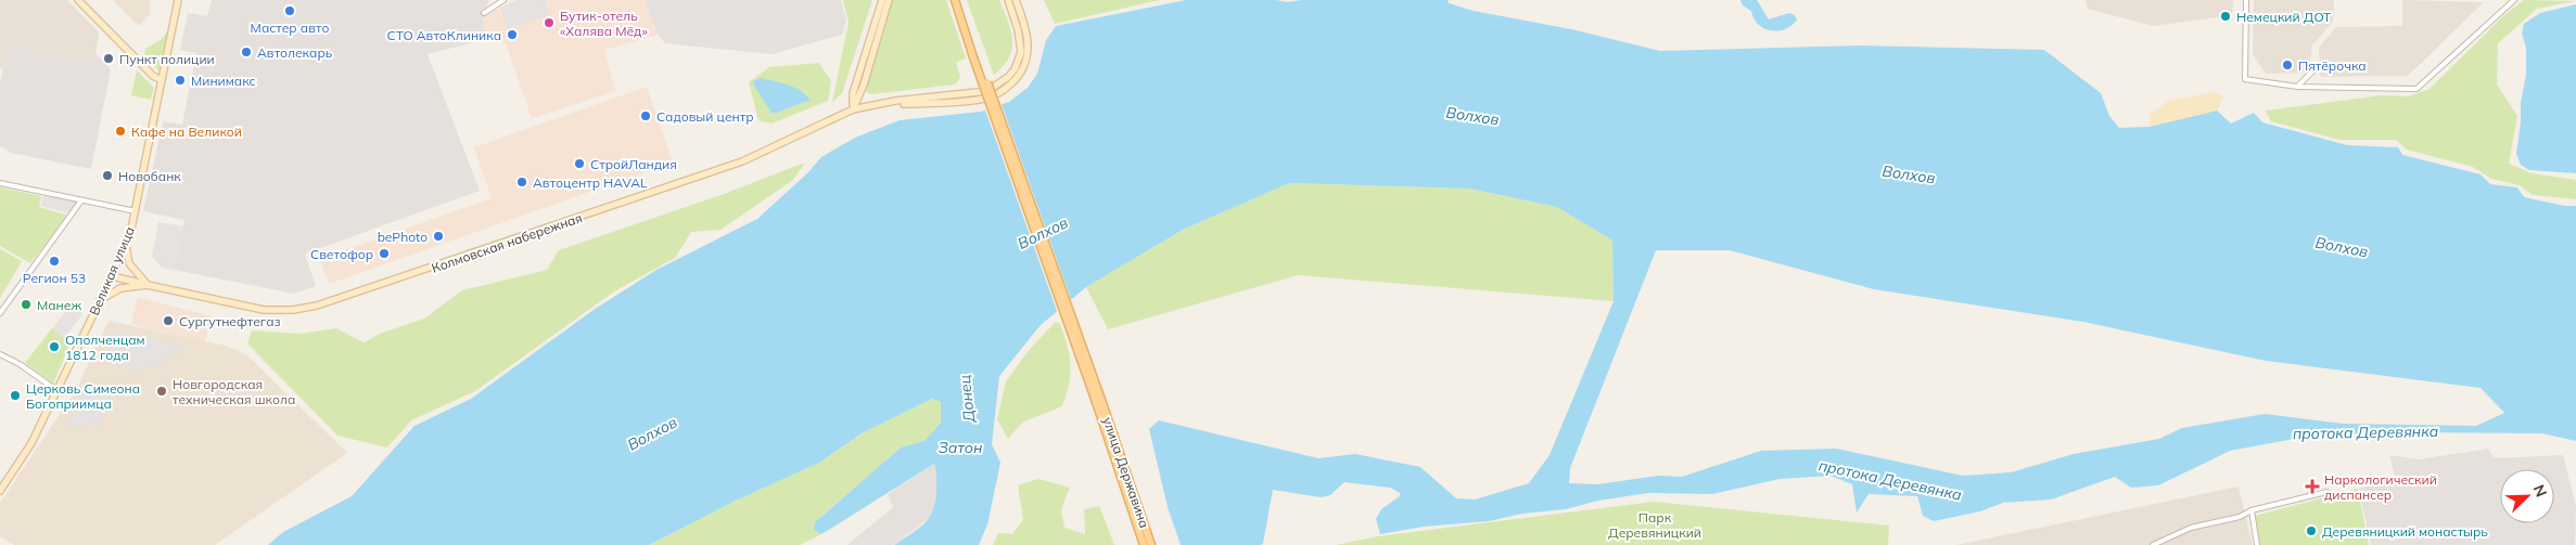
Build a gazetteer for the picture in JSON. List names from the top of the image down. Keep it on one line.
{"streets":{"main road":["Колмовская набережная","Великая улица","улица Державина"]},"crossings":[["Колмовская набережная","Великая улица"]],"water":["Волхов","Донец","протока Деревянка","Затон"],"parks":["Парк Деревяницкий"],"places":{"other":["Мастер авто","Немецкий ДОТ","Бутик-отель «Халява Мёд»","СТО АвтоКлиника","Автолекарь","Пункт полиции","Пятёрочка","Минимакс","Садовый центр","Кафе на Великой","СтройЛандия","Новобанк","Автоцентр HAVAL","bePhoto","Светофор","Регион 53","Манеж","Сургутнефтегаз","Ополченцам 1812 года","Новгородская техническая школа","Церковь Симеона Богоприимца","Деревяницкий монастырь"],"health":["Наркологический диспансер"]},"north":"top right"}
